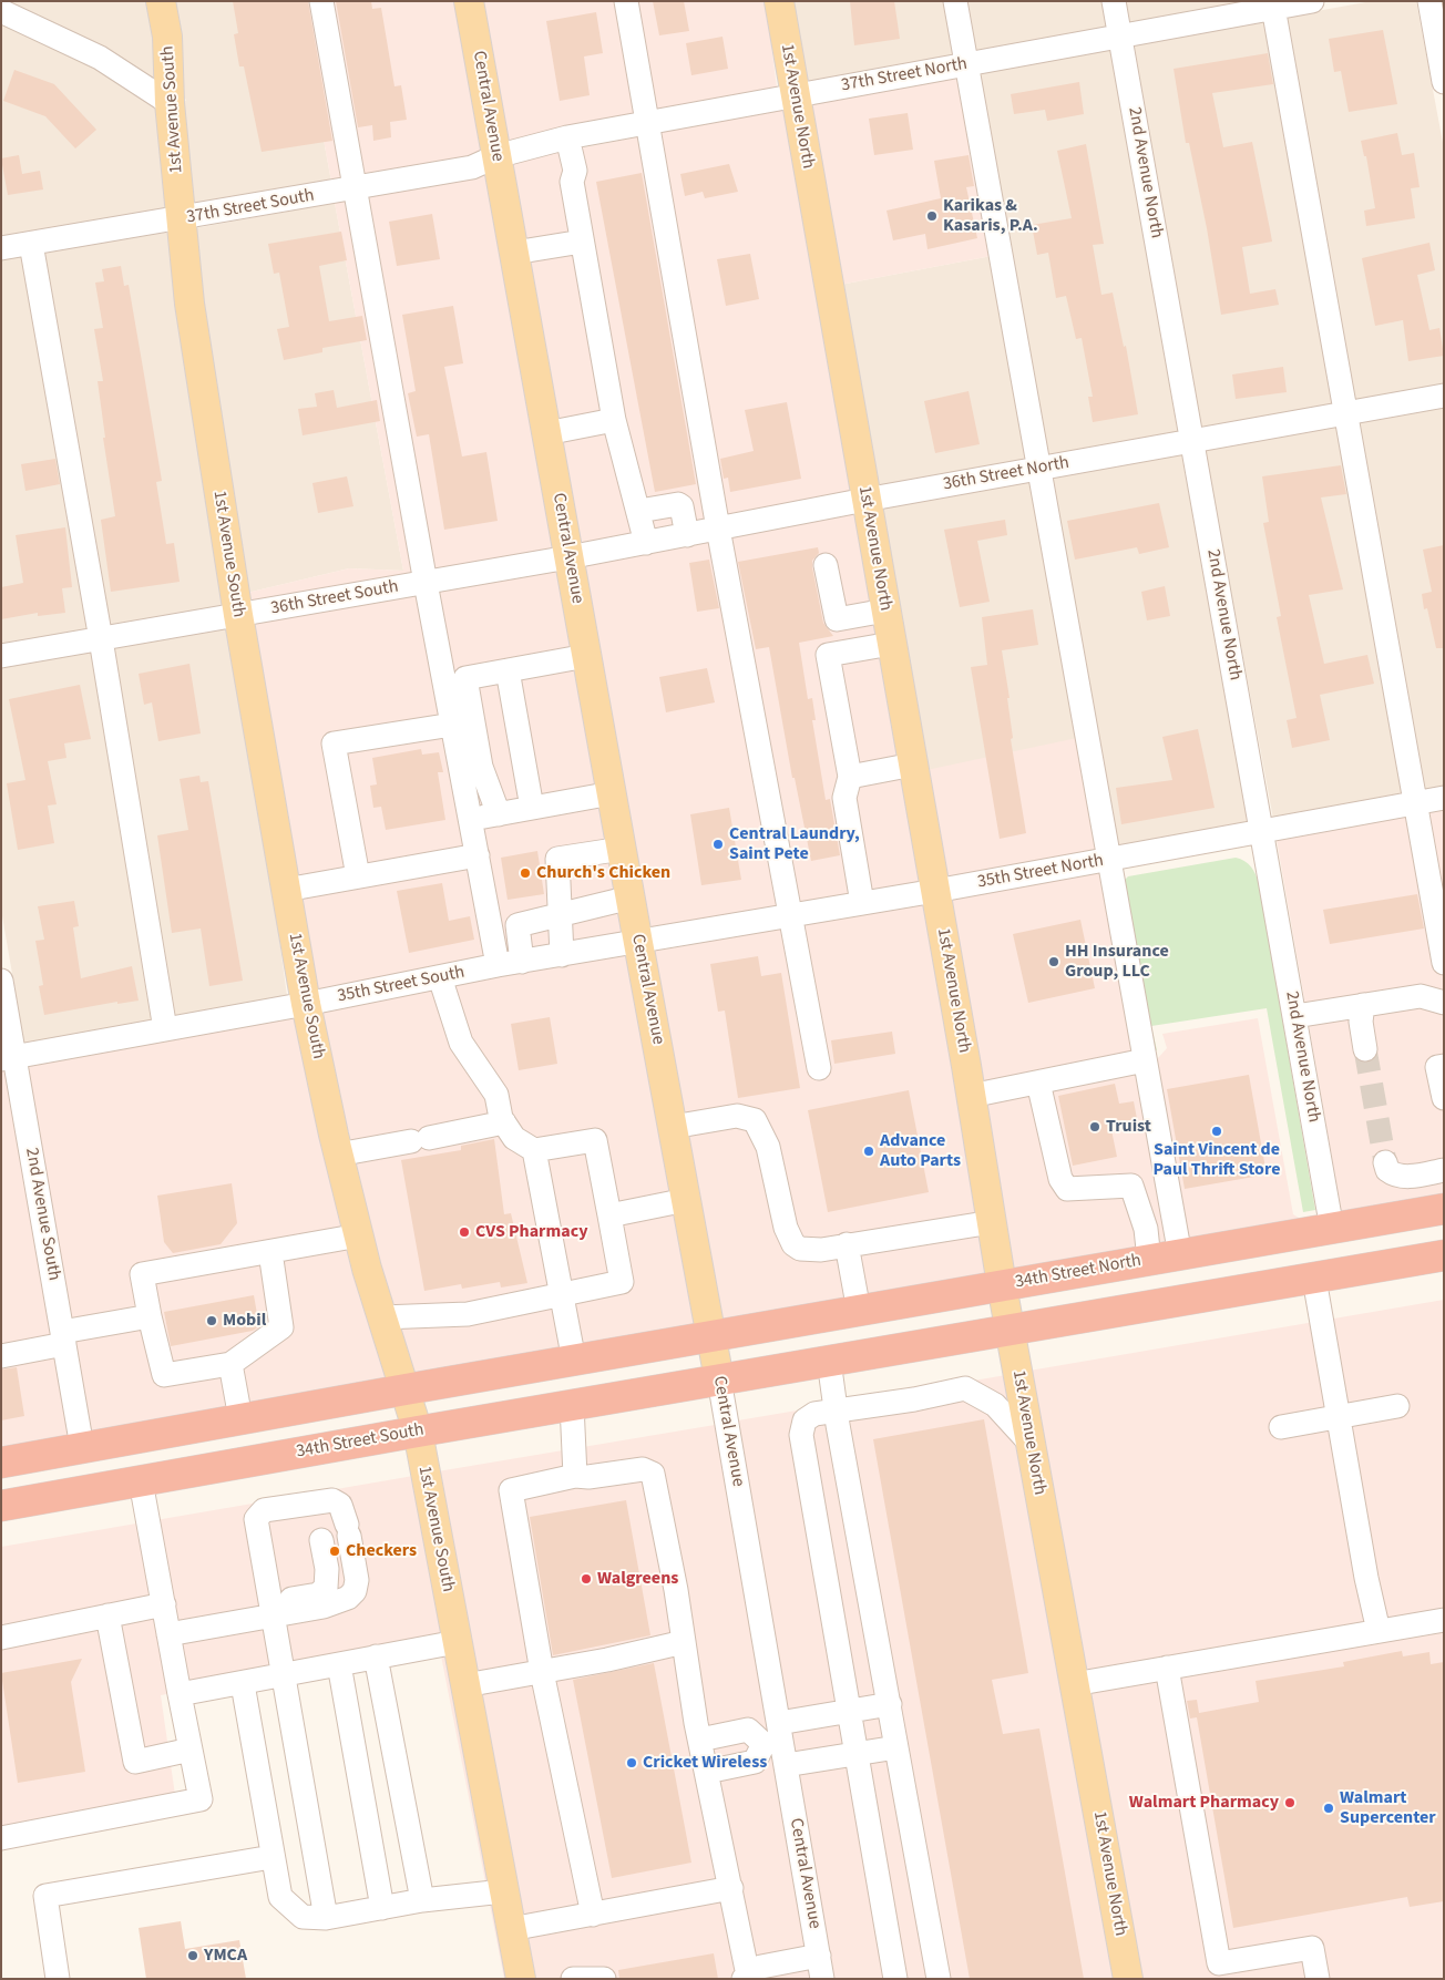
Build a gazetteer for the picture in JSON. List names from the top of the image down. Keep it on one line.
{"streets":{"highway":["34th Street North","34th Street South"],"main road":["Central Avenue","1st Avenue North","1st Avenue South"],"street":["37th Street North","2nd Avenue North","37th Street South","36th Street North","36th Street South","35th Street North","35th Street South","2nd Avenue South"]},"crossings":[["37th Street North","Central Avenue"],["37th Street North","1st Avenue North"],["37th Street North","2nd Avenue North"],["37th Street North","37th Street South"],["Central Avenue","37th Street South"],["Central Avenue","36th Street North"],["Central Avenue","36th Street South"],["Central Avenue","35th Street North"],["Central Avenue","35th Street South"],["Central Avenue","34th Street North"],["Central Avenue","34th Street South"],["1st Avenue North","36th Street North"],["1st Avenue North","35th Street North"],["1st Avenue North","34th Street North"],["1st Avenue South","37th Street South"],["1st Avenue South","36th Street South"],["1st Avenue South","35th Street South"],["1st Avenue South","34th Street South"],["2nd Avenue North","36th Street North"],["2nd Avenue North","35th Street North"],["2nd Avenue North","34th Street North"],["36th Street North","36th Street South"],["35th Street North","35th Street South"],["35th Street South","2nd Avenue South"]],"places":["Karikas & Kasaris, P.A.","Central Laundry, Saint Pete","Church's Chicken","HH Insurance Group, LLC","Truist","Saint Vincent de Paul Thrift Store","Advance Auto Parts","CVS Pharmacy","Mobil","Checkers","Walgreens","Cricket Wireless","Walmart Pharmacy","Walmart Supercenter","YMCA"]}
